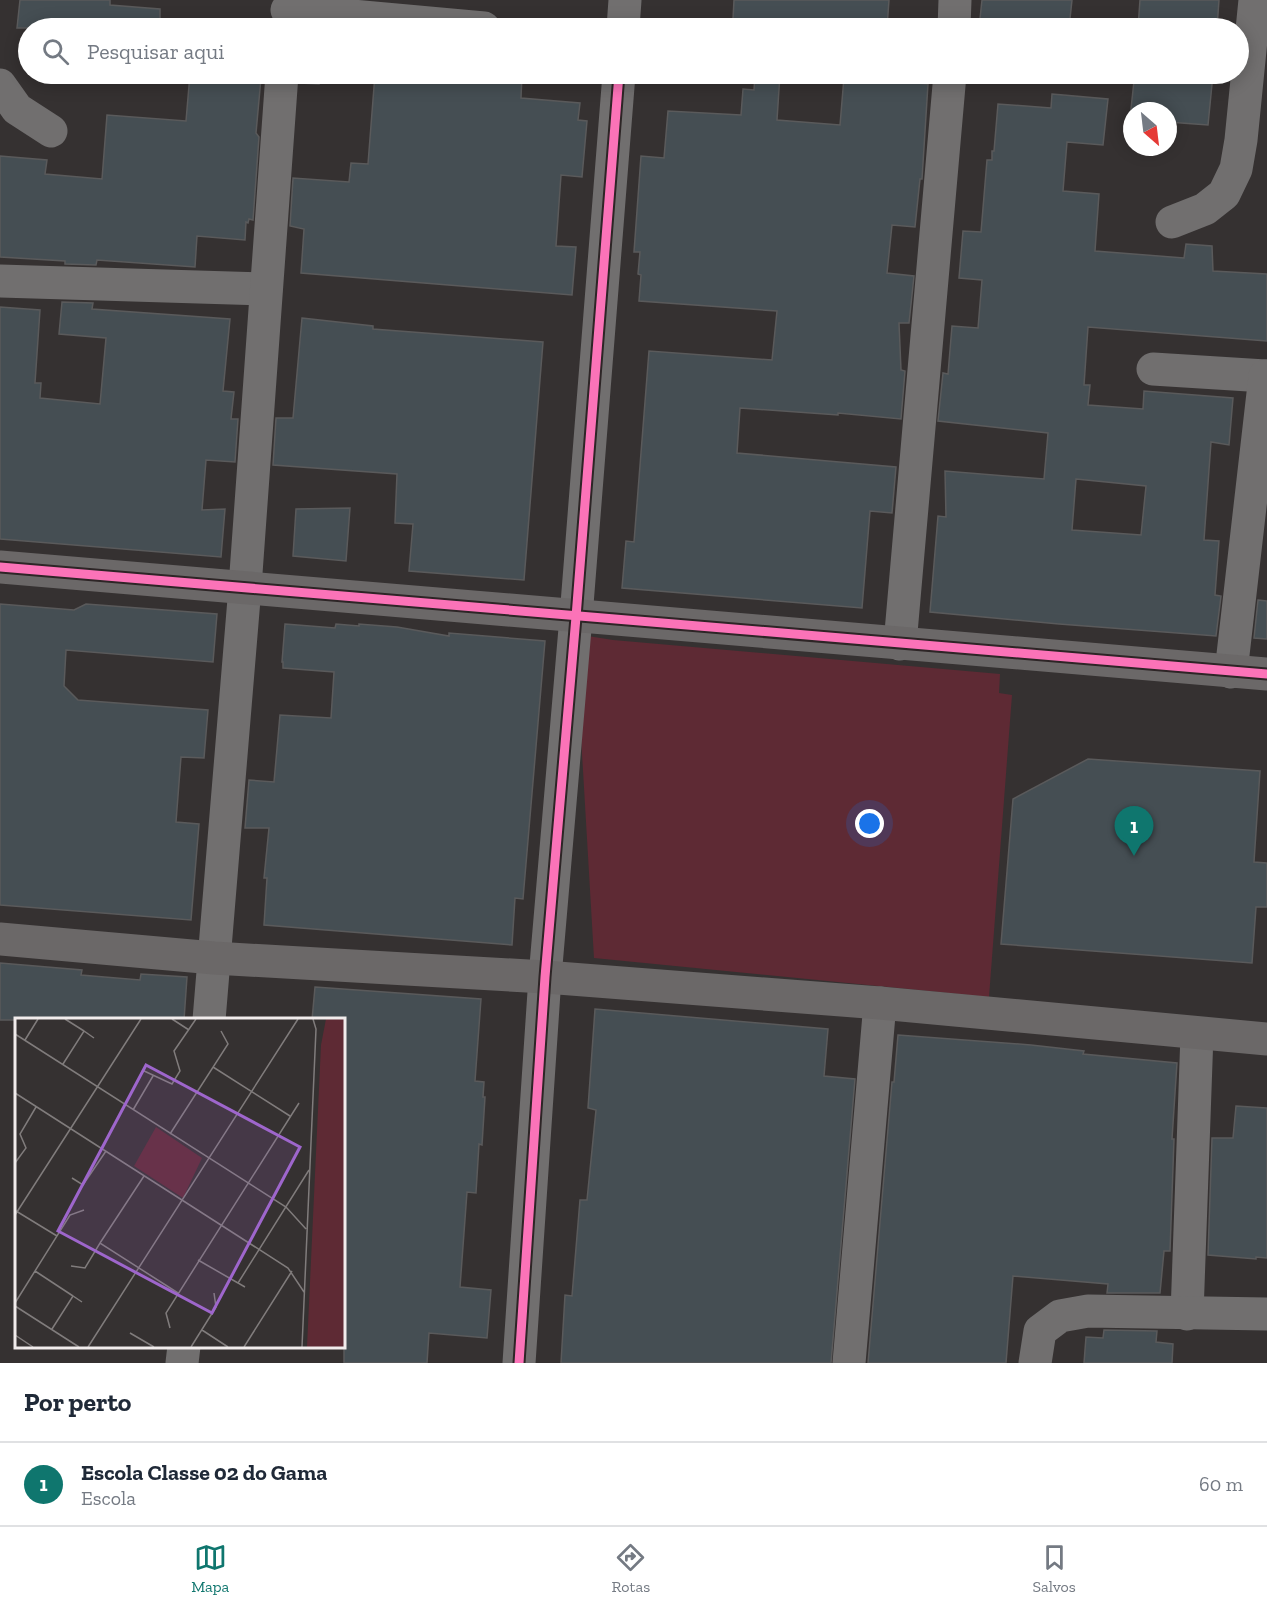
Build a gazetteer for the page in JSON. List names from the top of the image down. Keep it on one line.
{"north":"bottom right","page":{"search":"Pesquisar aqui","pins":"1","heading":"Por perto","list":[{"mark":"1","name":"Escola Classe 02 do Gama","note":"Escola","value":"60 m"}],"nav":["Mapa","Rotas","Salvos"]}}
